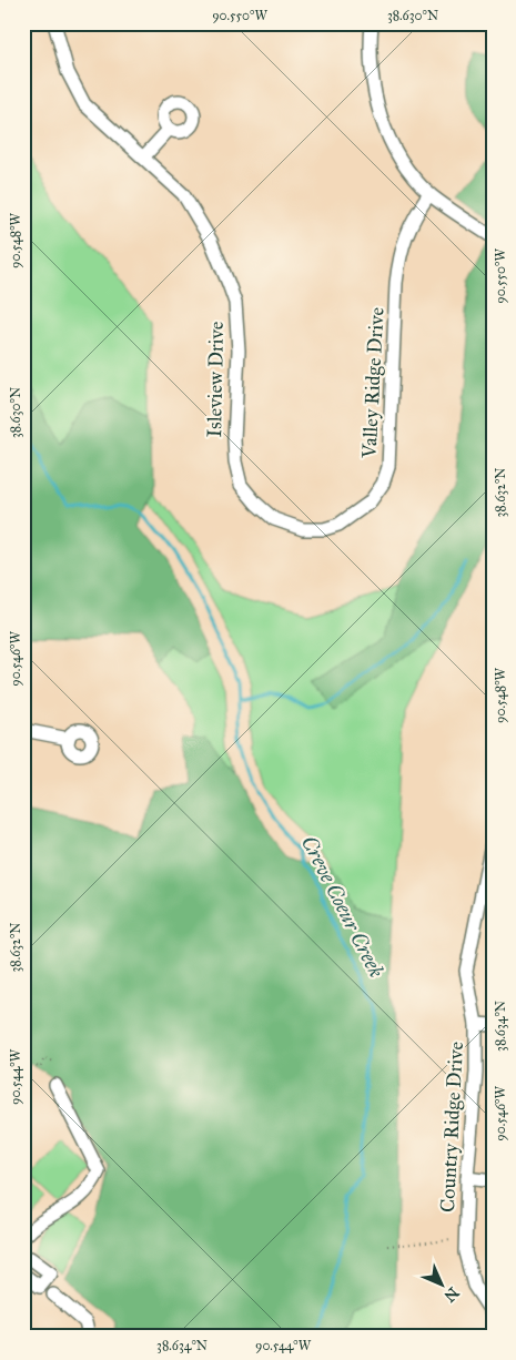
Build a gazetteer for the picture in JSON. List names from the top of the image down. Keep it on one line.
{"streets":{"street":["Isleview Drive","Valley Ridge Drive","Country Ridge Drive"]},"crossings":[["Isleview Drive","Valley Ridge Drive"]],"water":["Creve Coeur Creek"],"north":"bottom right","coordinates":["90.550°W","38.630°N","90.548°W","38.632°N","90.546°W","38.634°N","90.544°W"]}
